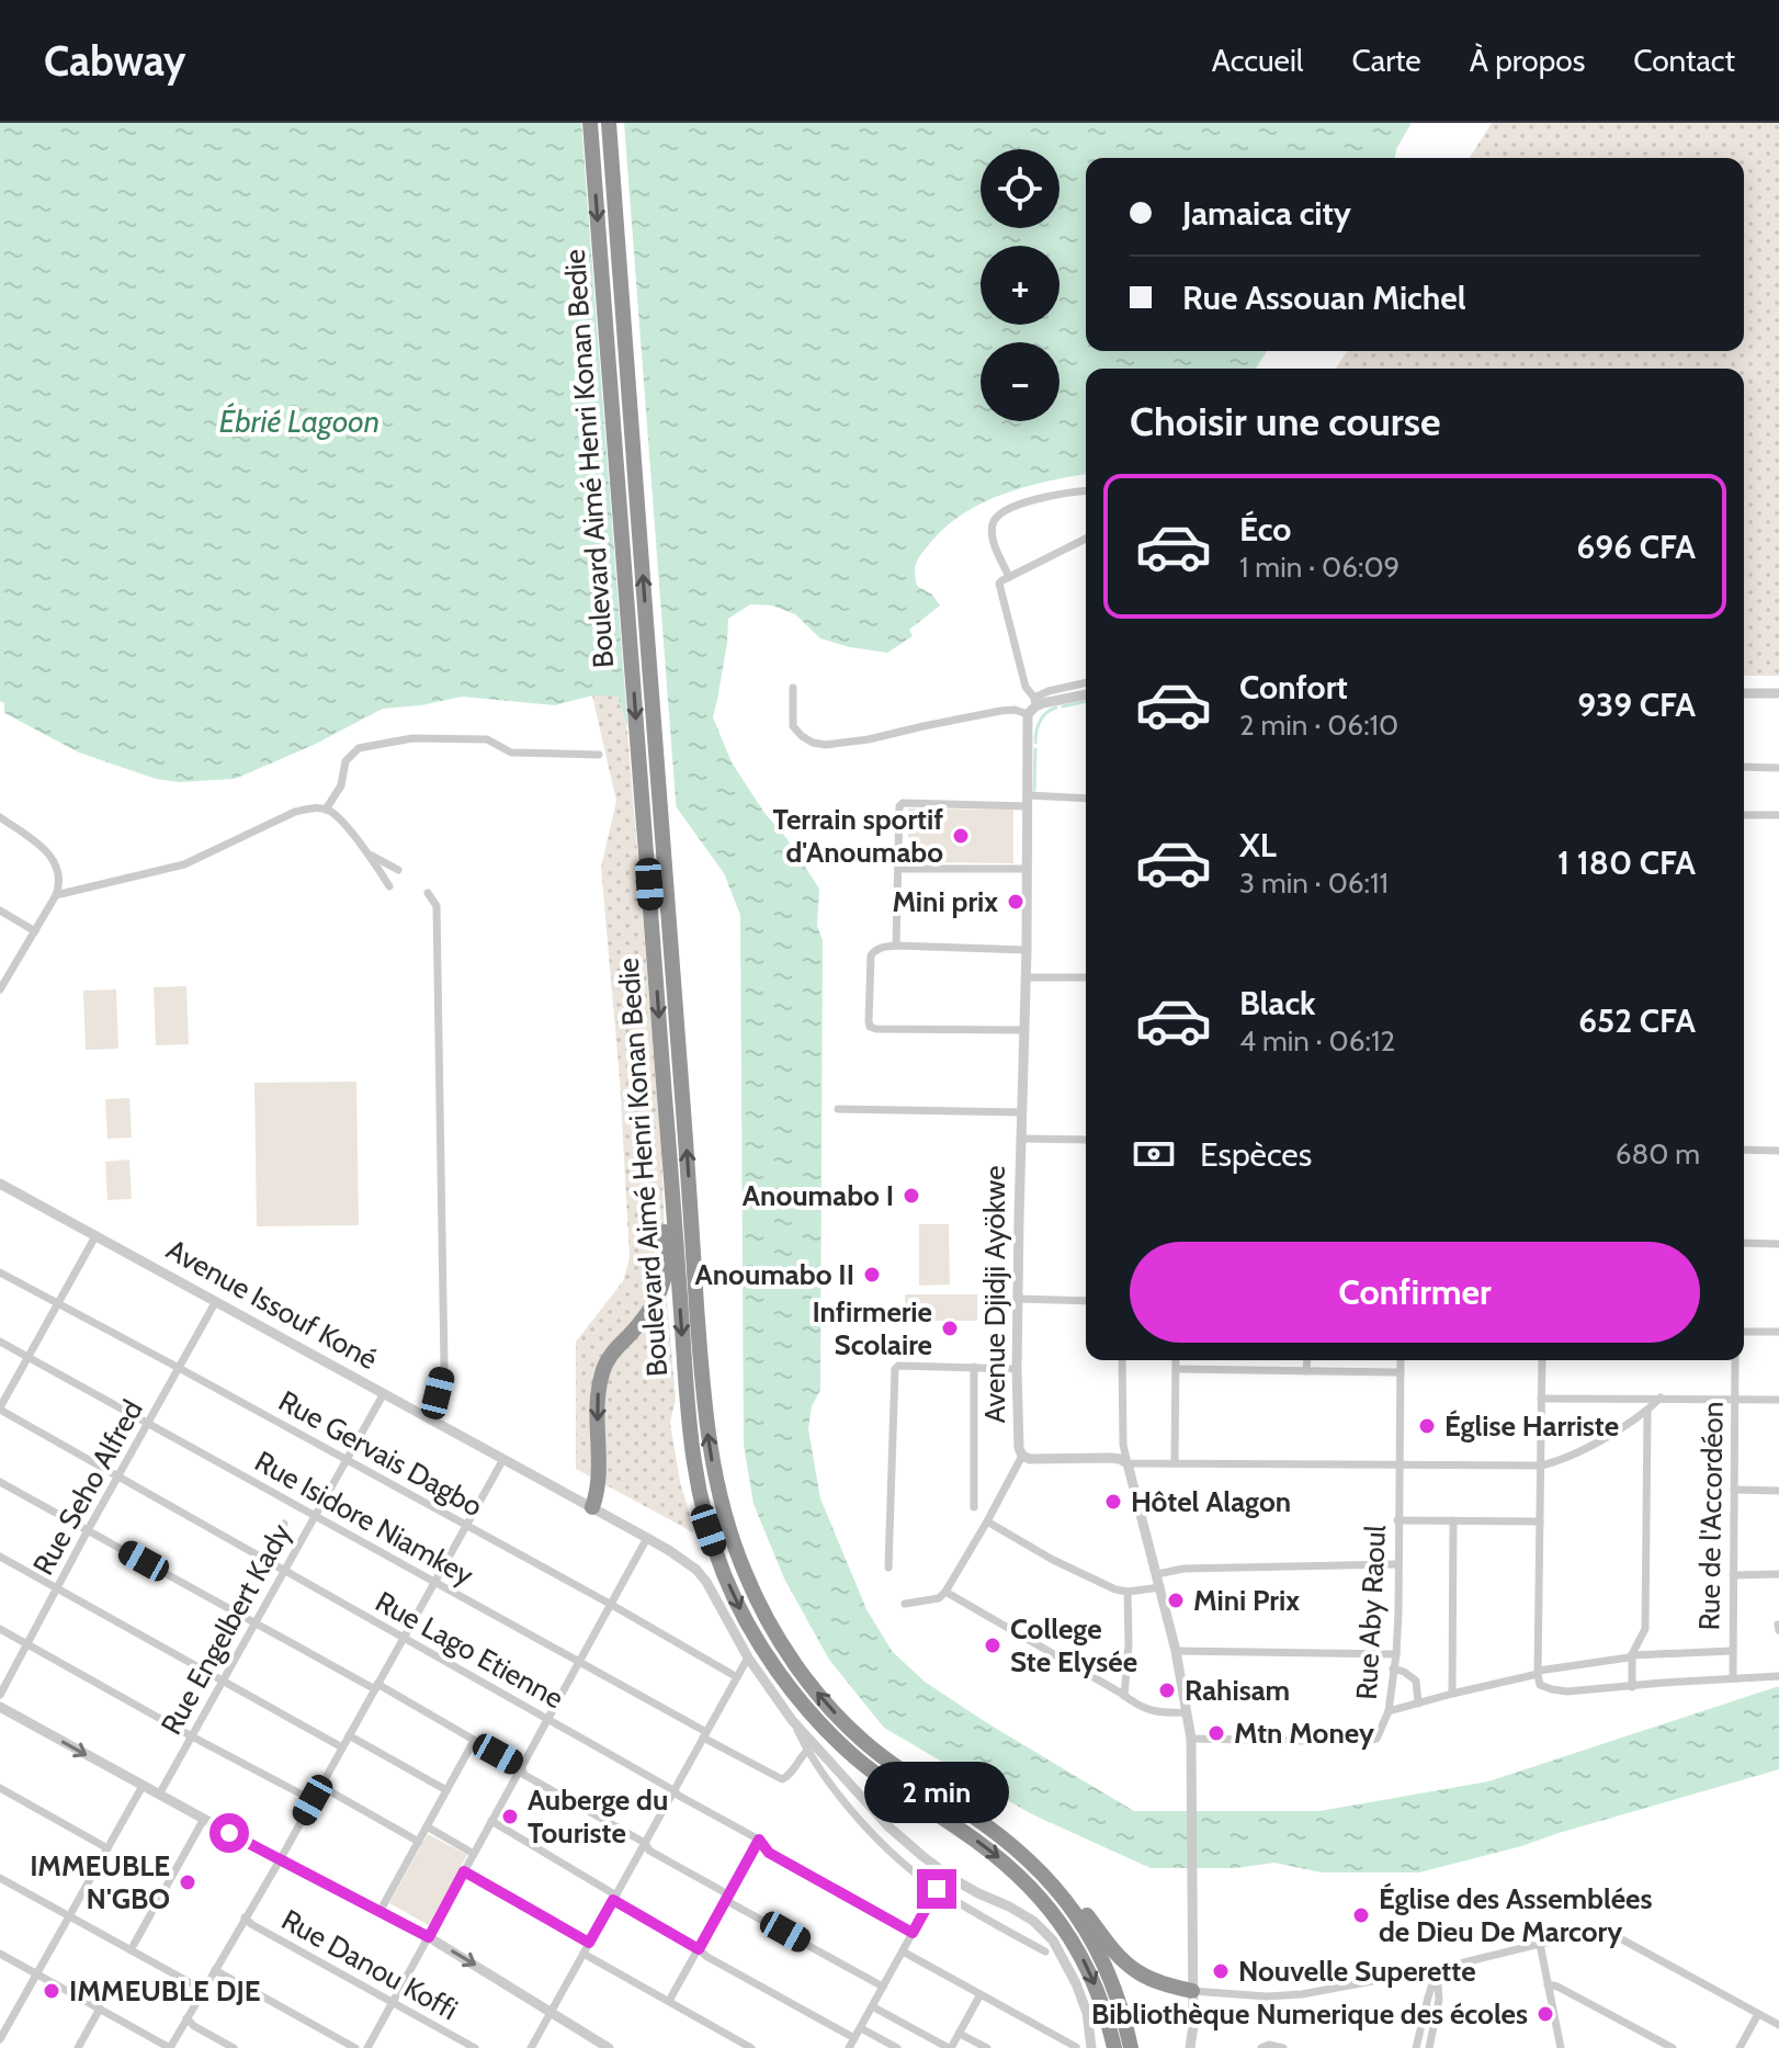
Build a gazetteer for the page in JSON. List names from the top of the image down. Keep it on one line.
{"streets":{"highway":["Boulevard Aimé Henri Konan Bedie"],"street":["Avenue Djidji Ayökwe","Avenue Issouf Koné","Rue Gervais Dagbo","Rue Seho Alfred","Rue de l'Accordéon","Rue Isidore Niamkey","Rue Aby Raoul","Rue Engelbert Kady","Rue Lago Etienne","Rue Danou Koffi"]},"crossings":[["Avenue Issouf Koné","Rue Seho Alfred"],["Avenue Issouf Koné","Rue Engelbert Kady"],["Rue Gervais Dagbo","Rue Seho Alfred"],["Rue Gervais Dagbo","Rue Engelbert Kady"],["Rue Seho Alfred","Rue Isidore Niamkey"],["Rue Seho Alfred","Rue Lago Etienne"],["Rue Isidore Niamkey","Rue Engelbert Kady"],["Rue Engelbert Kady","Rue Lago Etienne"]],"water":["Ébrié Lagoon"],"places":["Terrain sportif d'Anoumabo","Mini prix","Anoumabo I","Anoumabo II","Infirmerie Scolaire","Église Harriste","Hôtel Alagon","Mini Prix","College Ste Elysée","Rahisam","Mtn Money","Auberge du Touriste","IMMEUBLE N'GBO","Église des Assemblées de Dieu De Marcory","Nouvelle Superette","IMMEUBLE DJE","Bibliothèque Numerique des écoles"],"page":{"header":"Cabway","nav":["Accueil","Carte","À propos","Contact"],"map_buttons":["+","−"],"banner":["Jamaica city","Rue Assouan Michel"],"heading":"Choisir une course","list":[{"name":"Éco","note":"1 min · 06:09","value":"696 CFA"},{"name":"Confort","note":"2 min · 06:10","value":"939 CFA"},{"name":"XL","note":"3 min · 06:11","value":"1 180 CFA"},{"name":"Black","note":"4 min · 06:12","value":"652 CFA"}],"pay":["Espèces","680 m"],"buttons":"Confirmer","bubble":"2 min"}}
